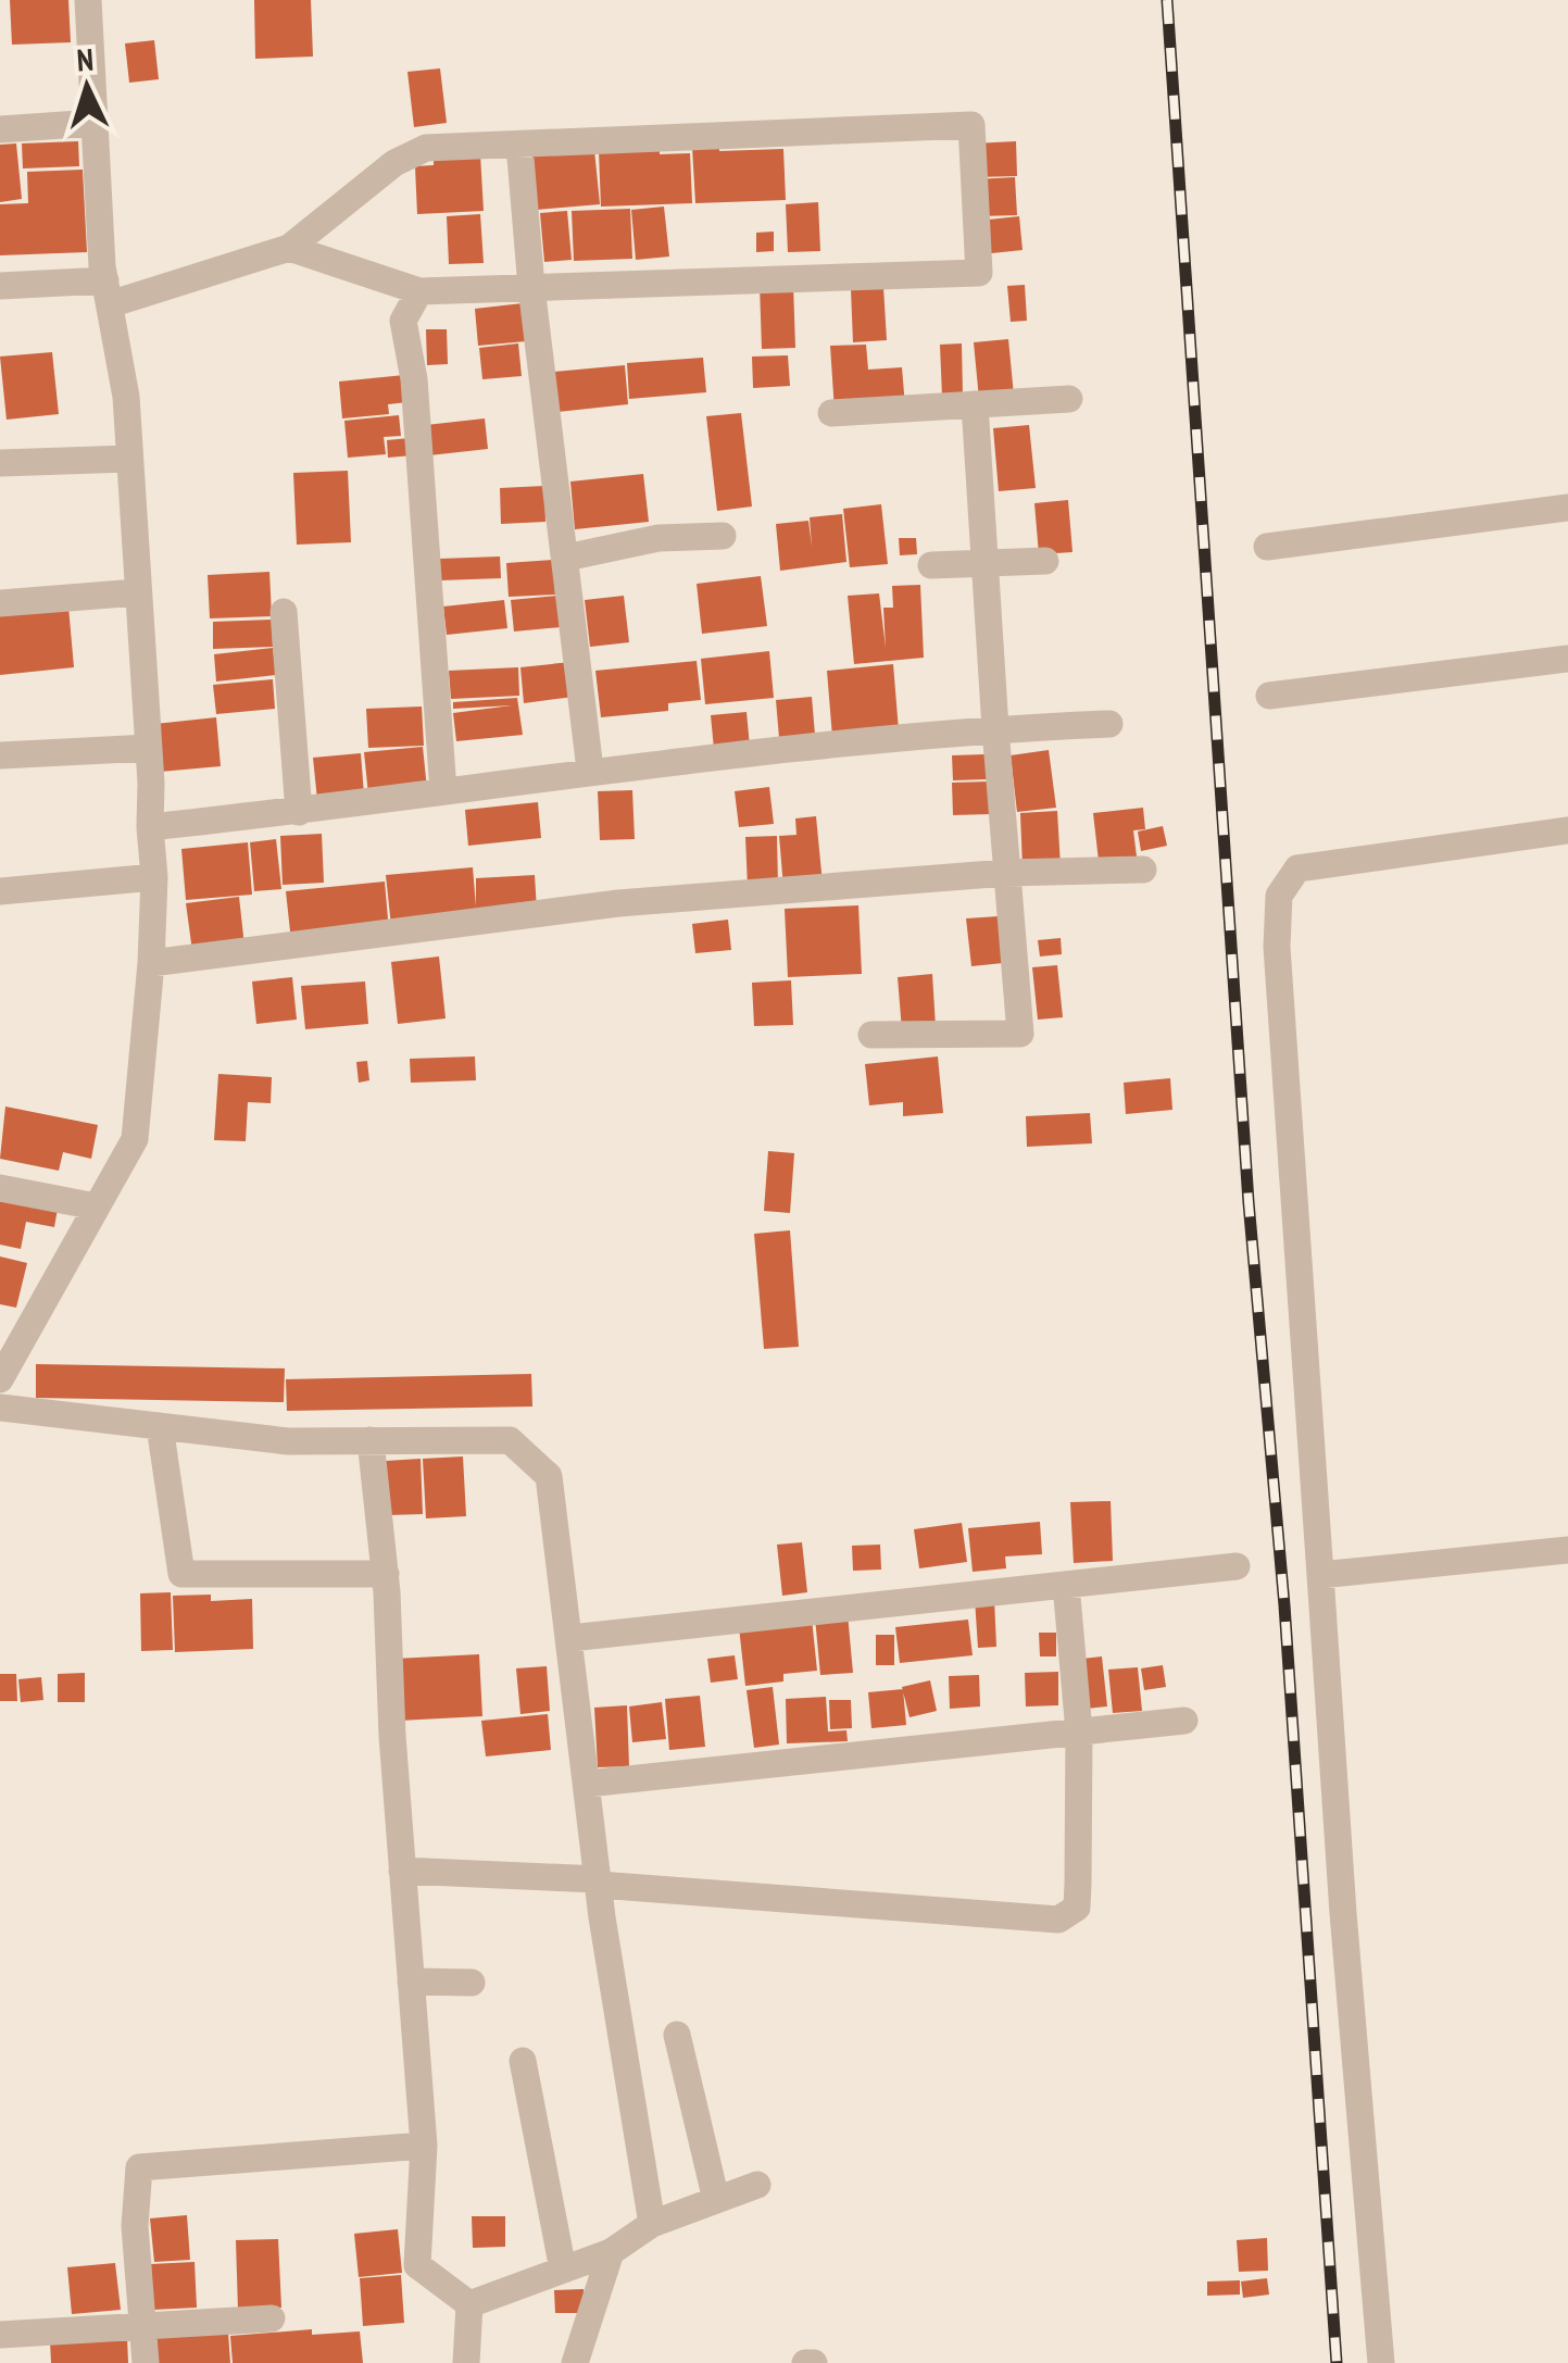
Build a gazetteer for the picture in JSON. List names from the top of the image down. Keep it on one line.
{"north":"top"}
